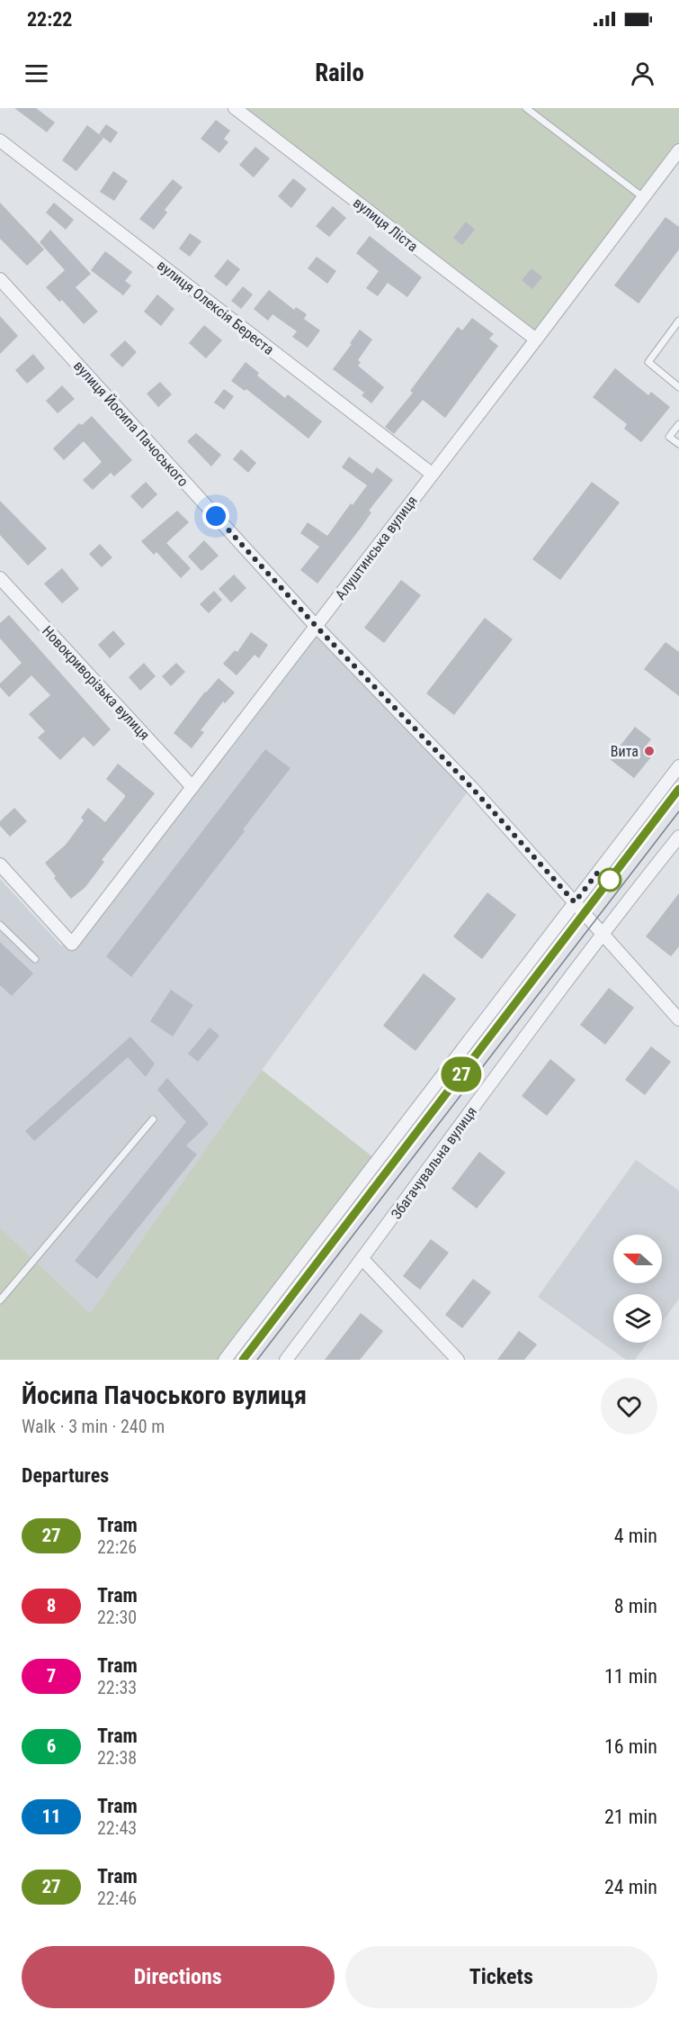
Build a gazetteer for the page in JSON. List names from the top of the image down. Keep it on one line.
{"streets":{"street":["вулиця Ліста","вулиця Олексія Береста","вулиця Йосипа Пачоського","Алуштинська вулиця","Новокриворізька вулиця","Збагачувальна вулиця"]},"crossings":[["вулиця Ліста","Алуштинська вулиця"],["вулиця Олексія Береста","Алуштинська вулиця"],["вулиця Йосипа Пачоського","Алуштинська вулиця"],["вулиця Йосипа Пачоського","Збагачувальна вулиця"],["Алуштинська вулиця","Новокриворізька вулиця"]],"places":["Вита"],"lines":["tram line 27"],"north":"left","page":{"status":"22:22","header":"Railo","on_map":"27","heading":[["Йосипа Пачоського вулиця","Walk · 3 min · 240 m"],"Departures"],"list":[{"mark":"27","name":"Tram","note":"22:26","value":"4 min"},{"mark":"8","name":"Tram","note":"22:30","value":"8 min"},{"mark":"7","name":"Tram","note":"22:33","value":"11 min"},{"mark":"6","name":"Tram","note":"22:38","value":"16 min"},{"mark":"11","name":"Tram","note":"22:43","value":"21 min"},{"mark":"27","name":"Tram","note":"22:46","value":"24 min"}],"buttons":["Directions","Tickets"]}}
